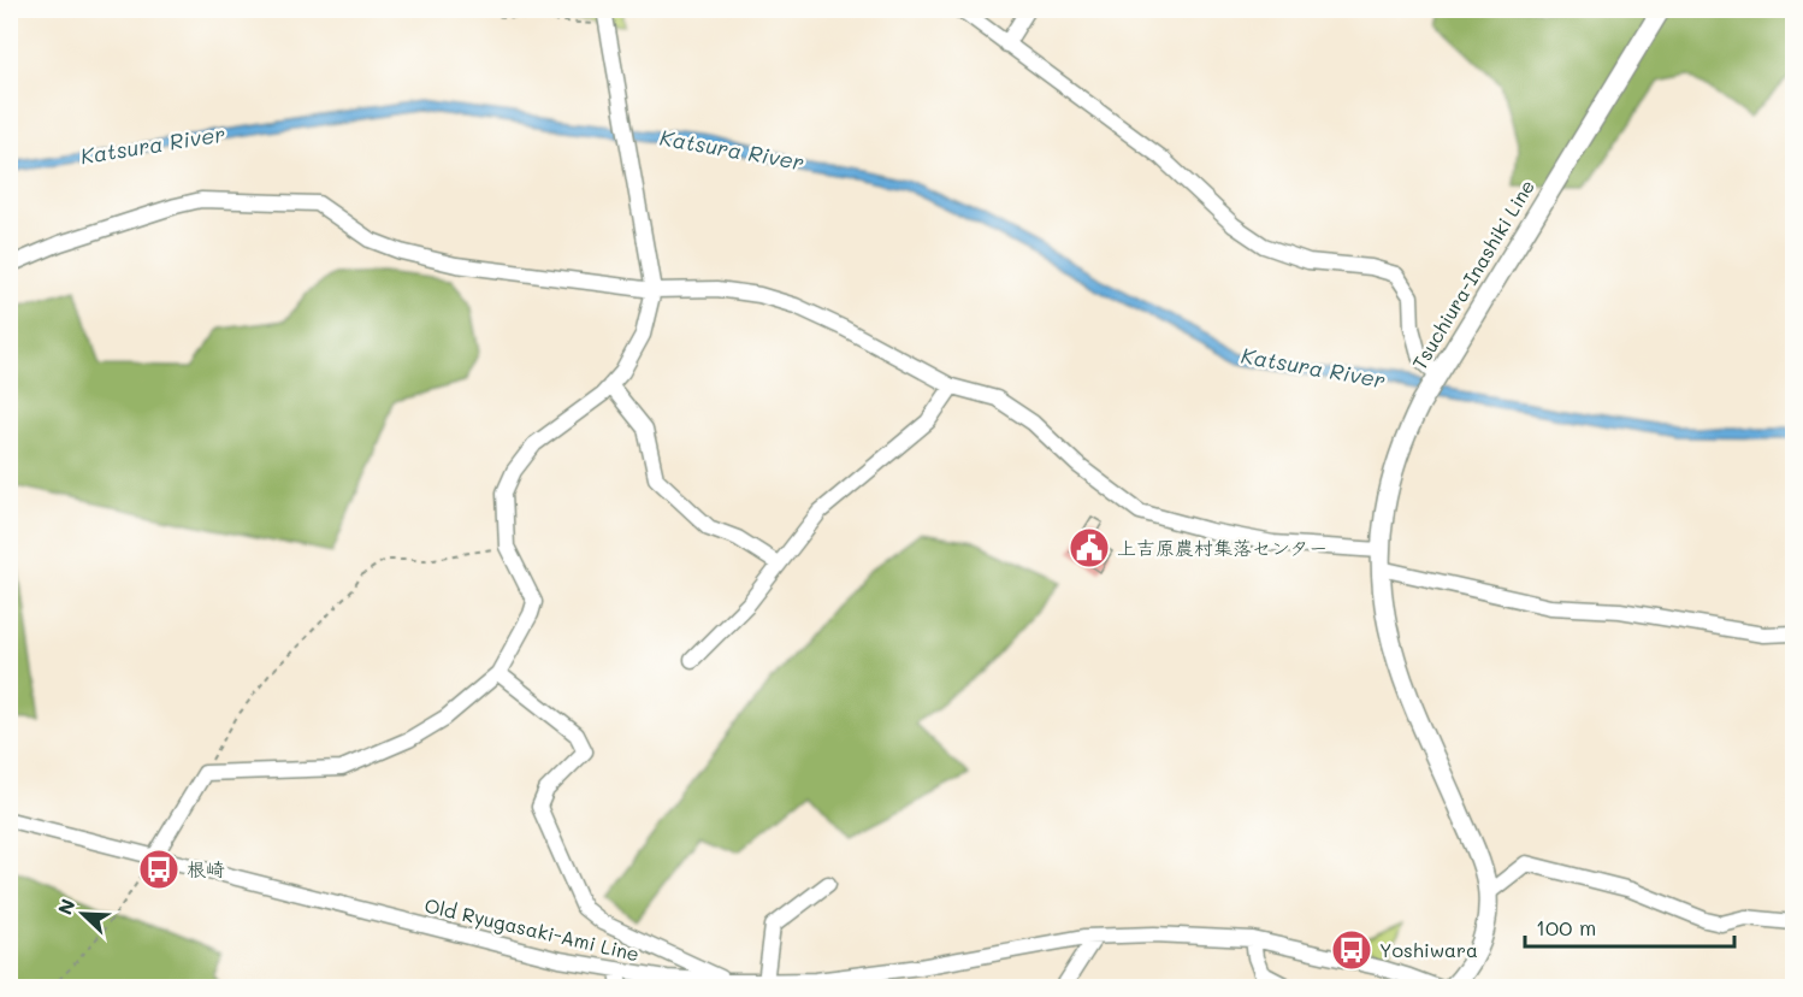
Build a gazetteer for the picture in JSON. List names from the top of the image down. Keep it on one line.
{"streets":{"main road":["Tsuchiura-Inashiki Line"],"street":["Old Ryugasaki-Ami Line"]},"water":["Katsura River"],"places":{"public building":["上吉原農村集落センター"],"bus stop":["根崎","Yoshiwara"]},"scale_bar":"100 m","north":"top left"}
